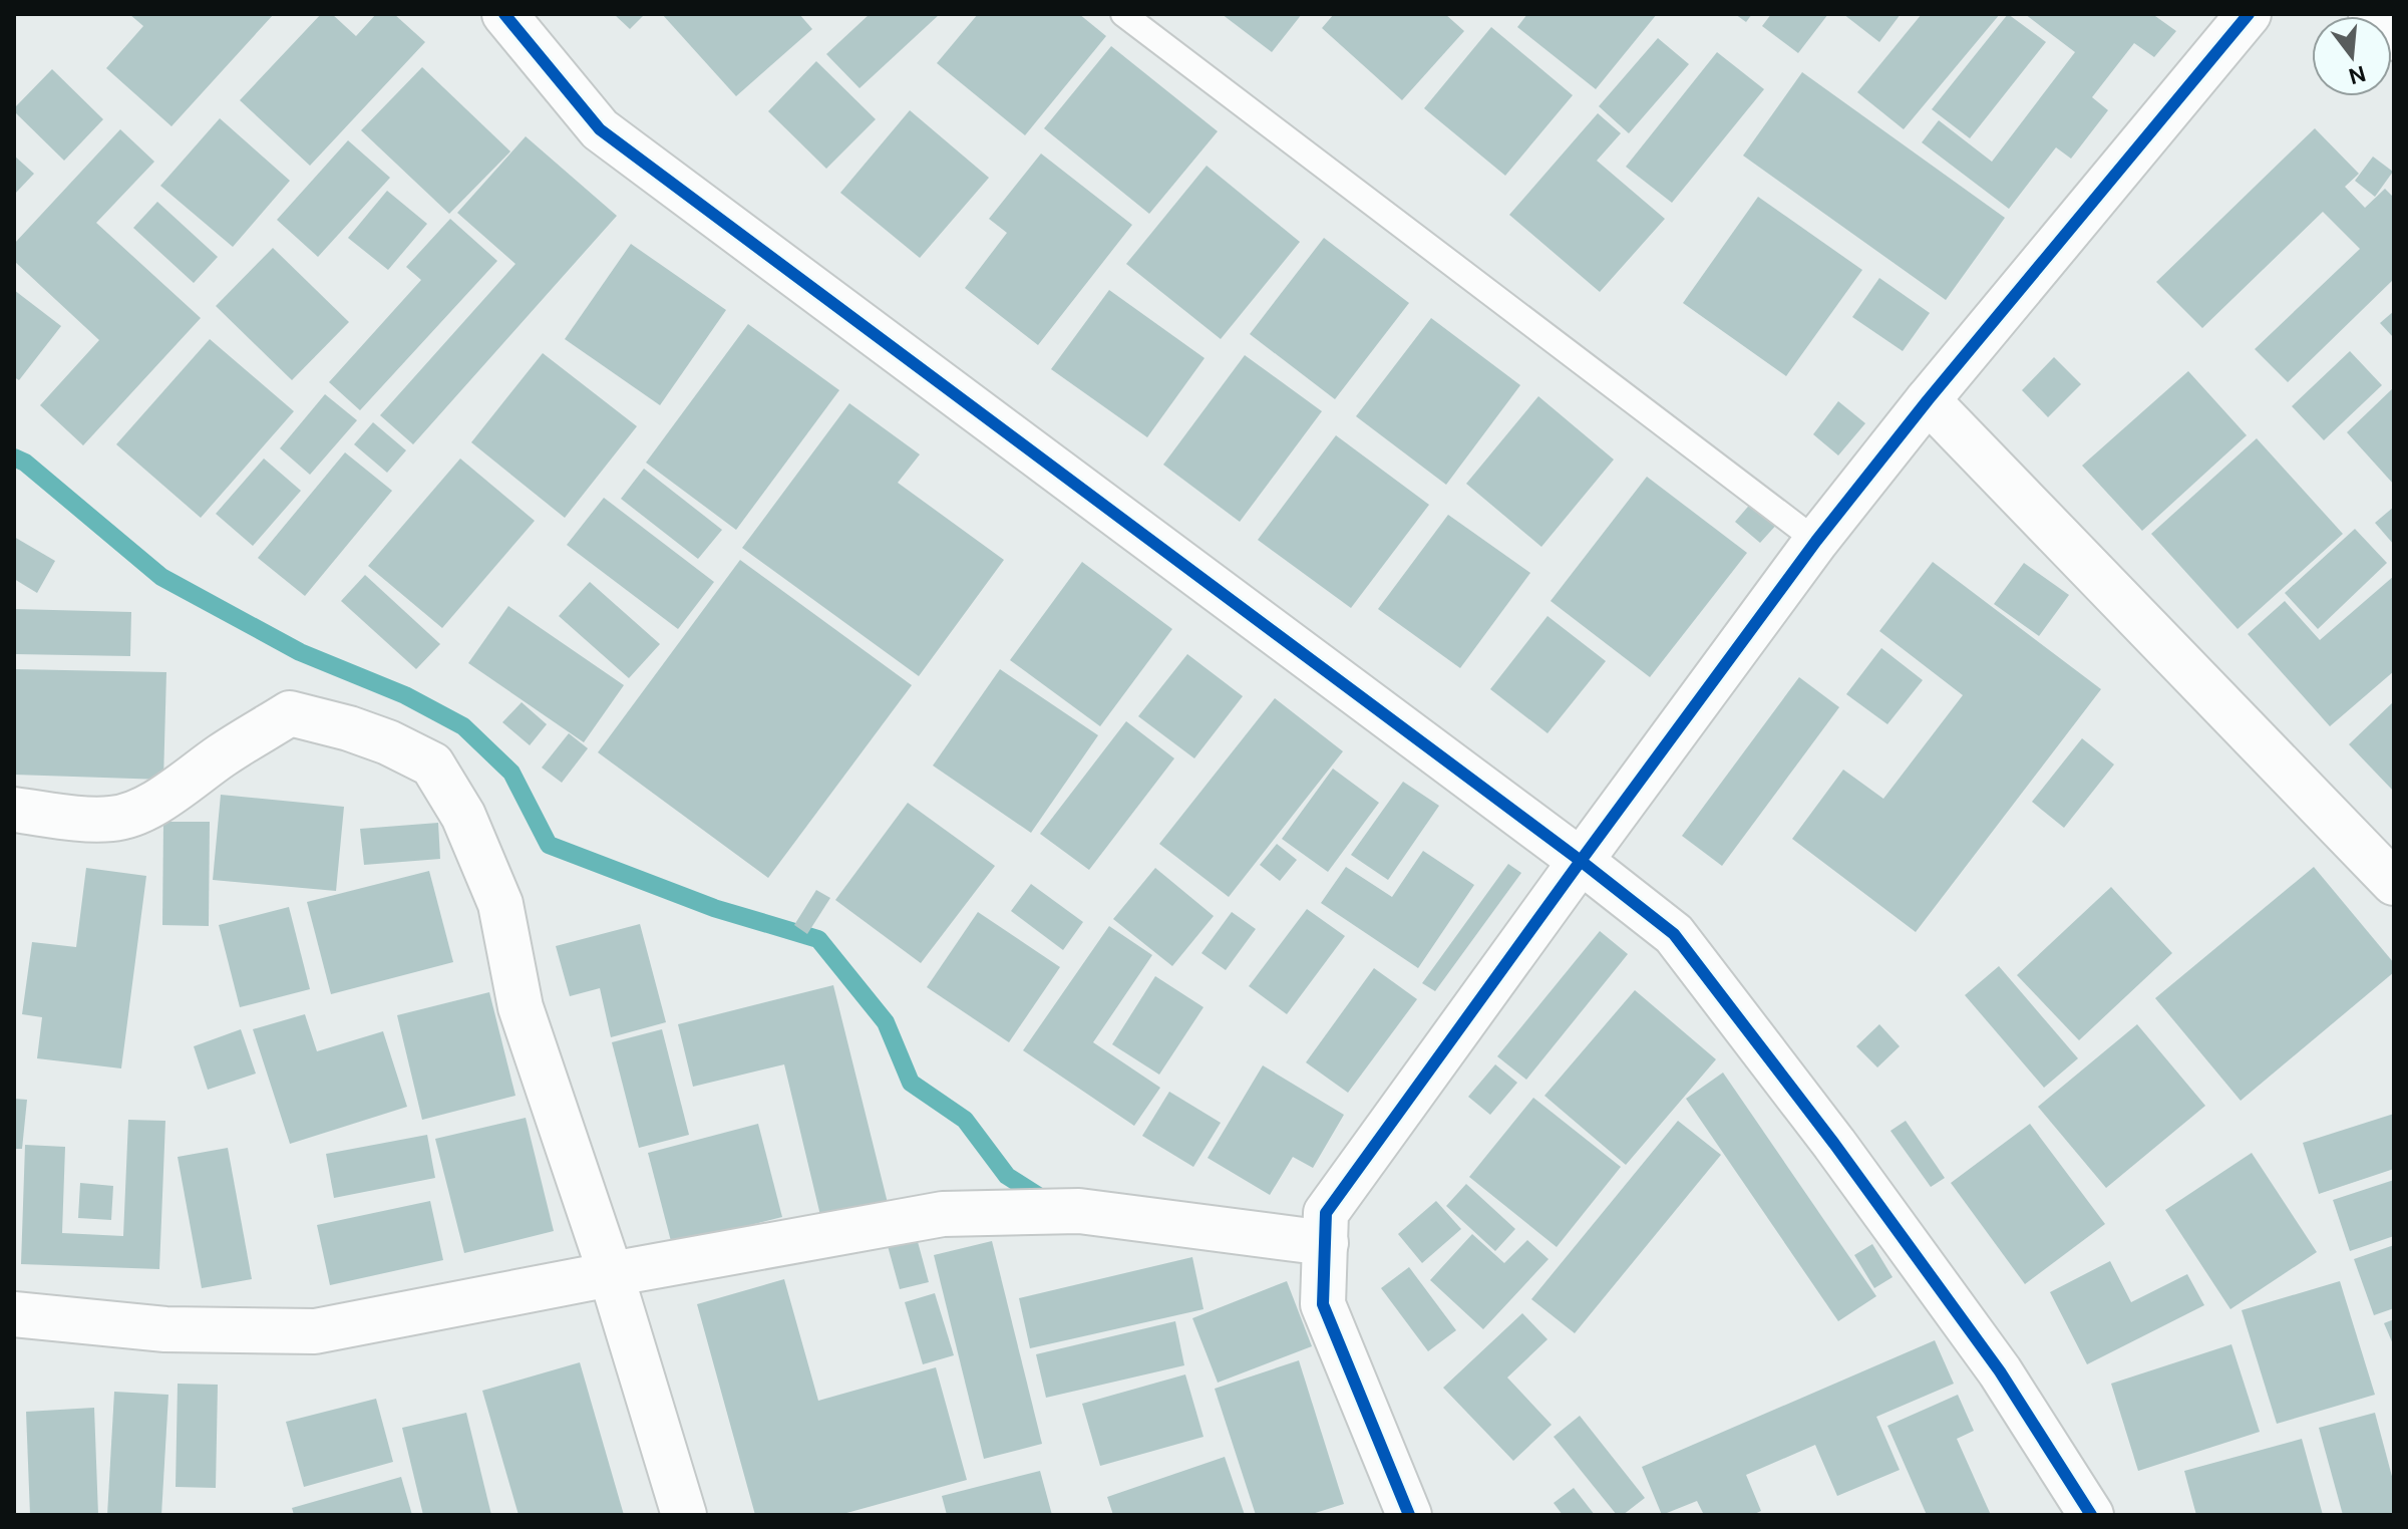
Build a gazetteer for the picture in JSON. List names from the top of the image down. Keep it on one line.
{"north":"bottom"}
